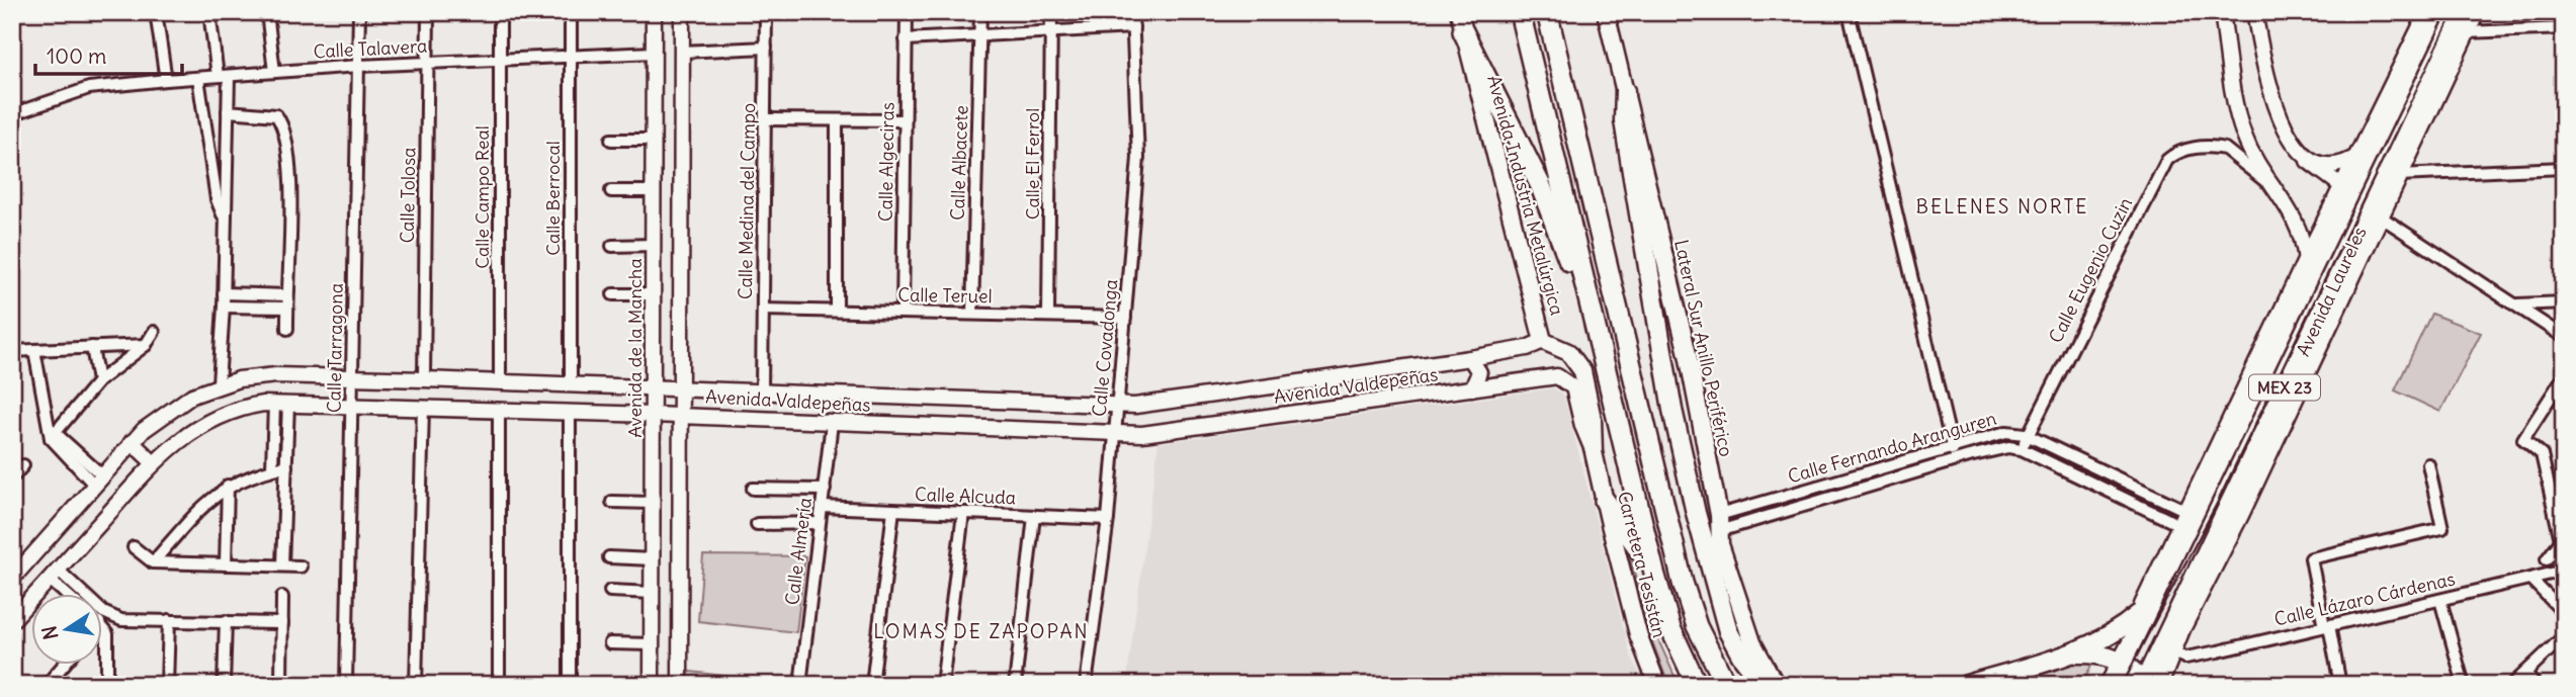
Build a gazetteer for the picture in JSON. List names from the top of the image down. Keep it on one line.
{"streets":{"main road":["Avenida Industria Metalúrgica","Avenida Laureles","Lateral Sur Anillo Periférico","MEX 23","Carretera Tesistán"],"street":["Calle Talavera","Calle Algeciras","Calle Albacete","Calle El Ferrol","Calle Tolosa","Calle Campo Real","Calle Berrocal","Calle Medina del Campo","Calle Eugenio Cuzin","Calle Teruel","Calle Tarragona","Avenida de la Mancha","Calle Covadonga","Avenida Valdepeñas","Calle Fernando Aranguren","Calle Alcuda","Calle Almería","Calle Lázaro Cárdenas"]},"crossings":[["Calle Talavera","Calle Tolosa"],["Calle Talavera","Calle Campo Real"],["Calle Talavera","Calle Berrocal"],["Calle Talavera","Calle Tarragona"],["Calle Talavera","Avenida de la Mancha"],["Calle Algeciras","Calle Teruel"],["Calle Albacete","Calle Teruel"],["Calle El Ferrol","Calle Teruel"],["Calle Tolosa","Avenida Valdepeñas"],["Avenida Industria Metalúrgica","Avenida Valdepeñas"],["Avenida Industria Metalúrgica","Carretera Tesistán"],["Calle Campo Real","Avenida Valdepeñas"],["Calle Berrocal","Avenida Valdepeñas"],["Calle Medina del Campo","Calle Teruel"],["Calle Medina del Campo","Avenida Valdepeñas"],["Calle Eugenio Cuzin","Calle Fernando Aranguren"],["Avenida Laureles","Calle Fernando Aranguren"],["Avenida Laureles","Calle Lázaro Cárdenas"],["Calle Teruel","Calle Covadonga"],["Calle Tarragona","Avenida Valdepeñas"],["Avenida de la Mancha","Avenida Valdepeñas"],["Calle Covadonga","Avenida Valdepeñas"],["Calle Covadonga","Calle Alcuda"],["Lateral Sur Anillo Periférico","Calle Fernando Aranguren"],["Avenida Valdepeñas","Calle Almería"],["Avenida Valdepeñas","Carretera Tesistán"],["Calle Alcuda","Calle Almería"]],"districts":["BELENES NORTE","LOMAS DE ZAPOPAN"],"scale_bar":"100 m","north":"left"}
